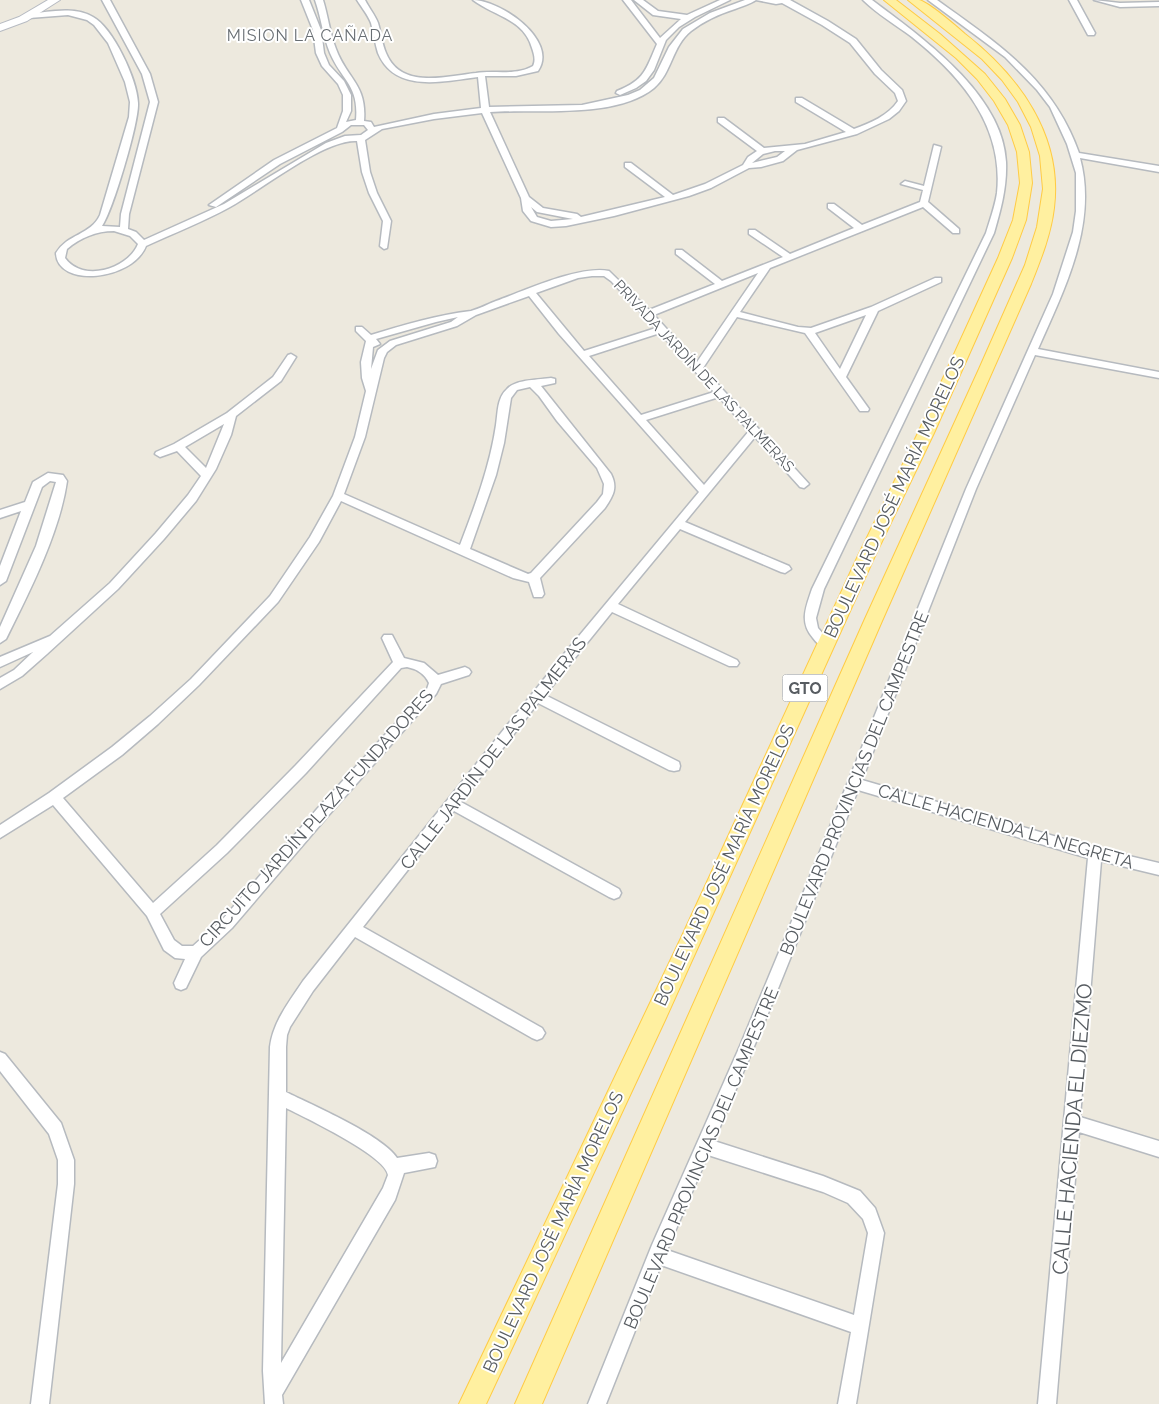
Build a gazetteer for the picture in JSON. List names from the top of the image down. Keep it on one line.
{"streets":{"main road":["BOULEVARD JOSÉ MARÍA MORELOS","GTO"],"street":["PRIVADA JARDÍN DE LAS PALMERAS","CALLE JARDÍN DE LAS PALMERAS","BOULEVARD PROVINCIAS DEL CAMPESTRE","CIRCUITO JARDÍN PLAZA FUNDADORES","CALLE HACIENDA LA NEGRETA","CALLE HACIENDA EL DIEZMO"]},"crossings":[["PRIVADA JARDÍN DE LAS PALMERAS","CALLE JARDÍN DE LAS PALMERAS"],["BOULEVARD PROVINCIAS DEL CAMPESTRE","CALLE HACIENDA LA NEGRETA"],["CALLE HACIENDA LA NEGRETA","CALLE HACIENDA EL DIEZMO"]],"districts":["MISION LA CAÑADA"]}
